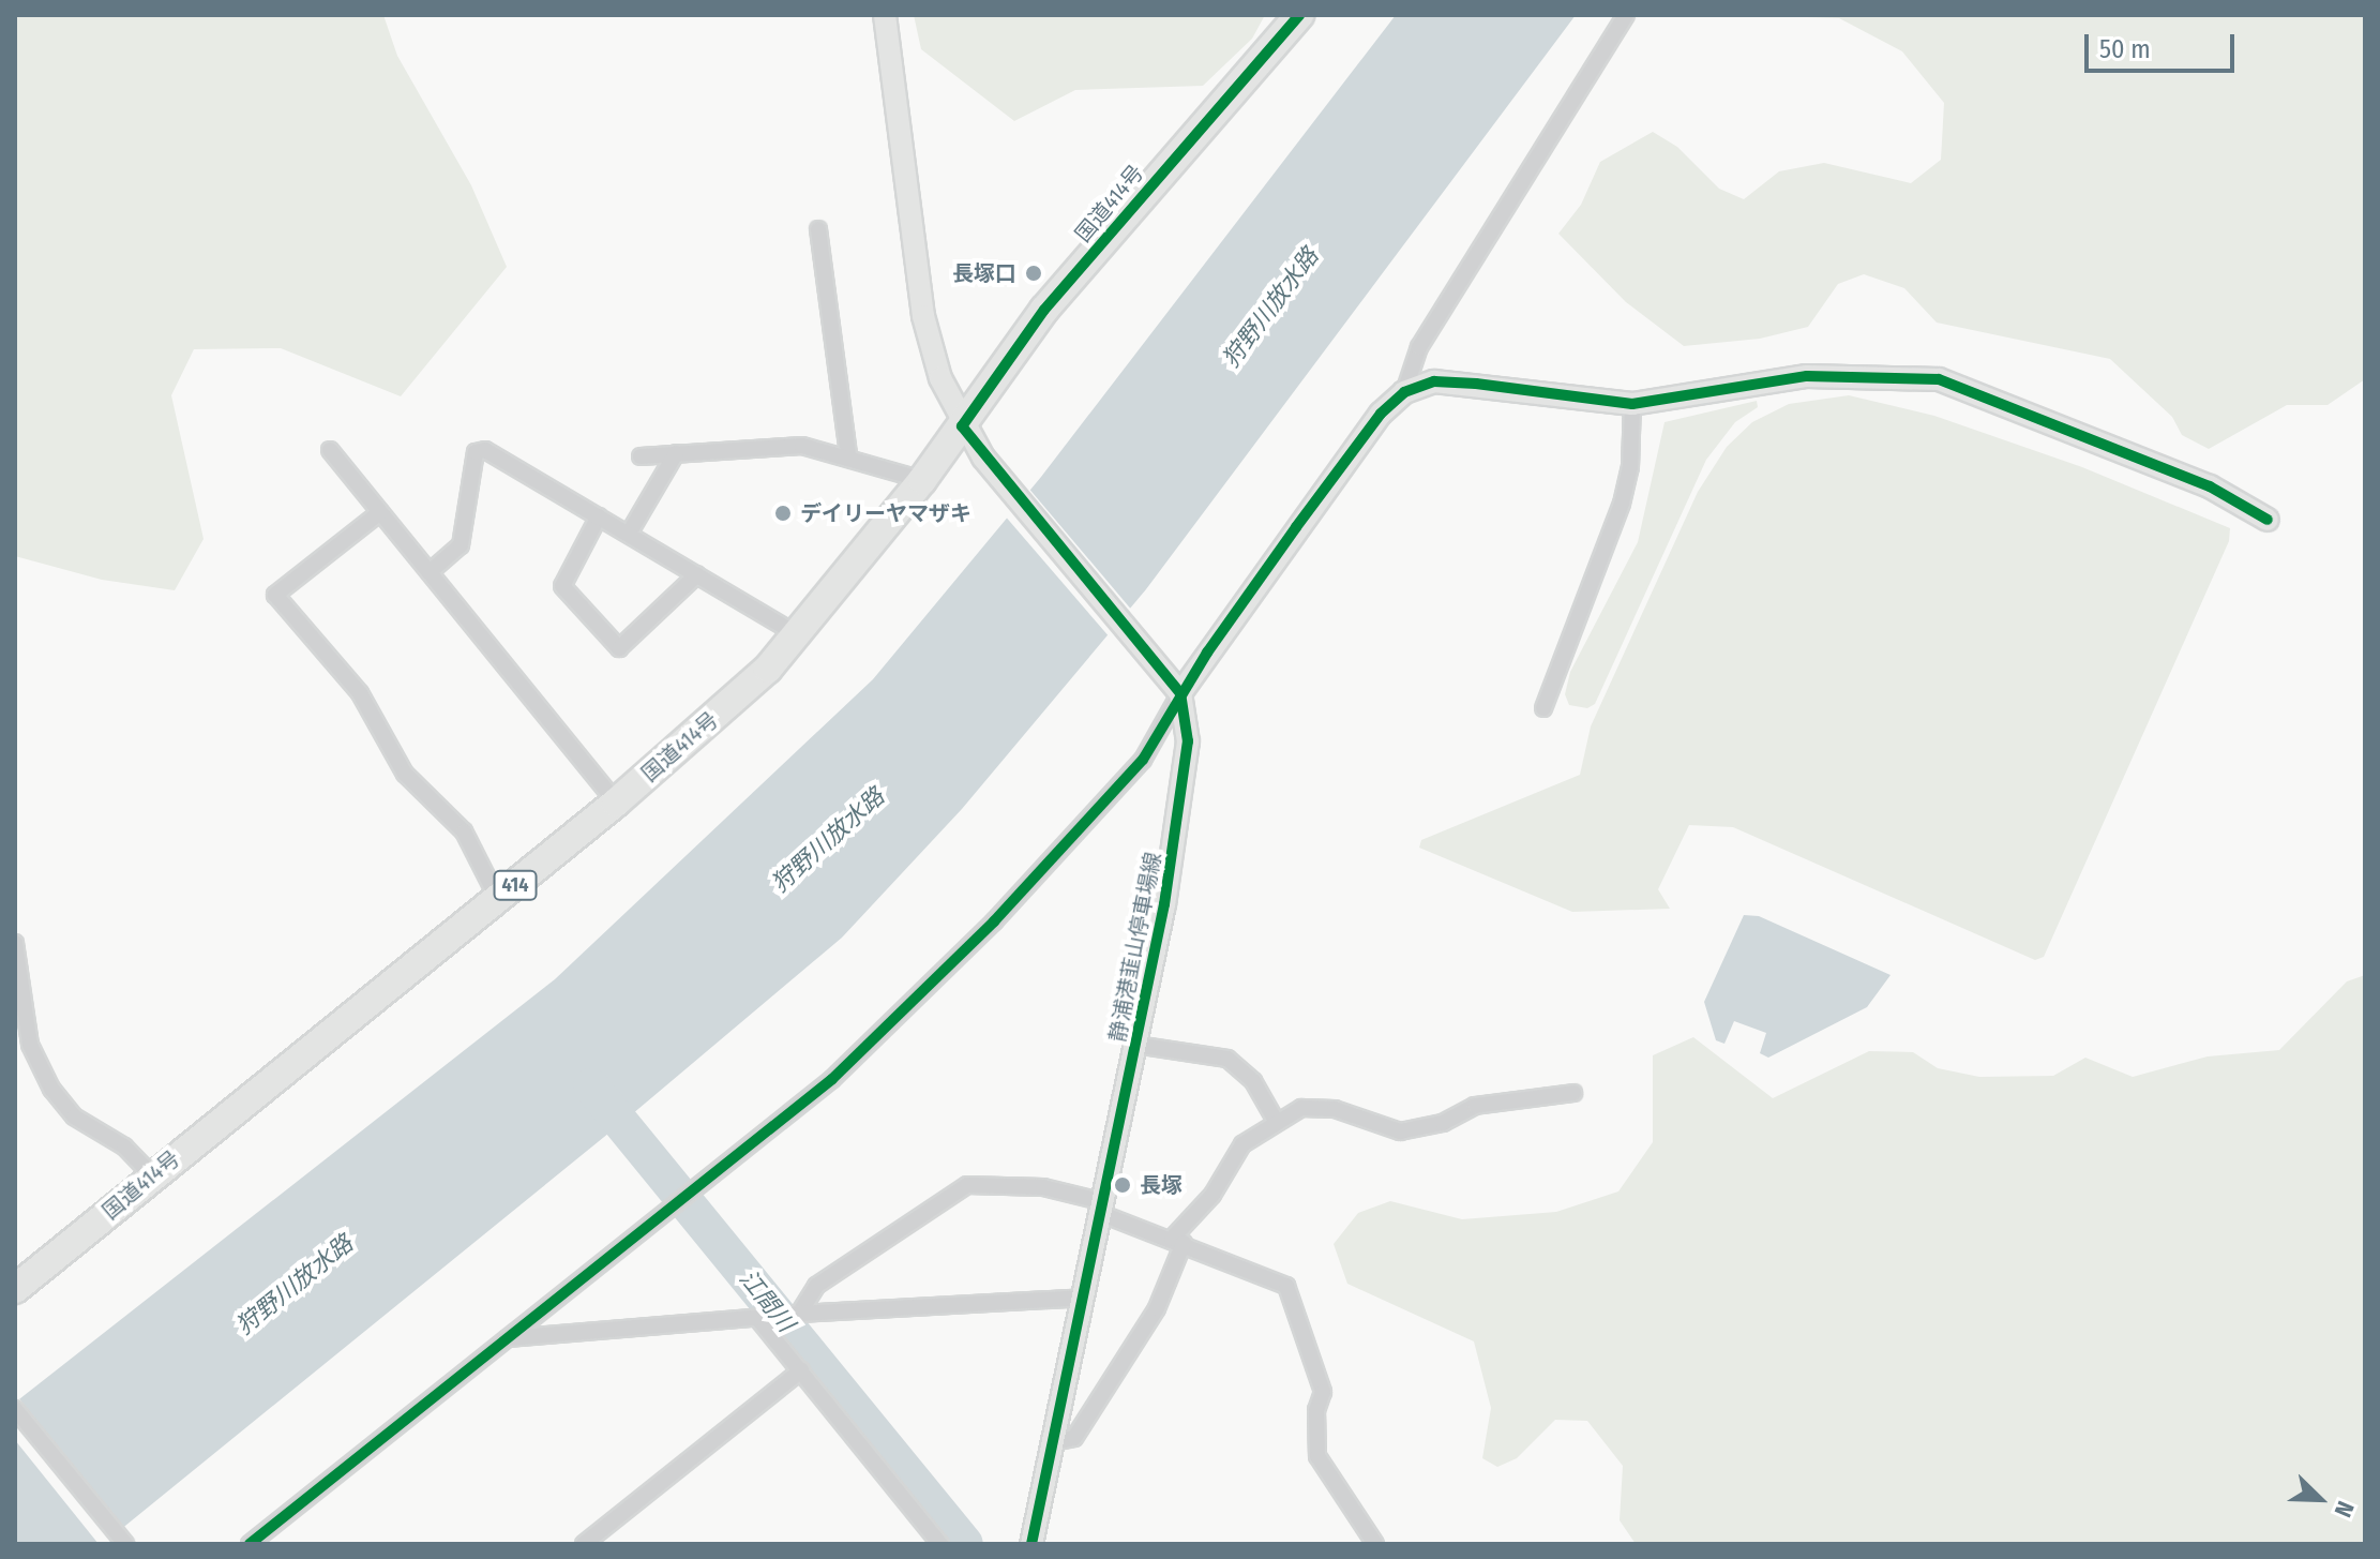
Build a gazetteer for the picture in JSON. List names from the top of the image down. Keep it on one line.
{"streets":{"highway":["国道414号","414"],"street":["静浦港韮山停車場線"]},"water":["狩野川放水路","江間川"],"places":["長塚口","デイリーヤマザキ","長塚"],"scale_bar":"50 m","north":"bottom right"}
